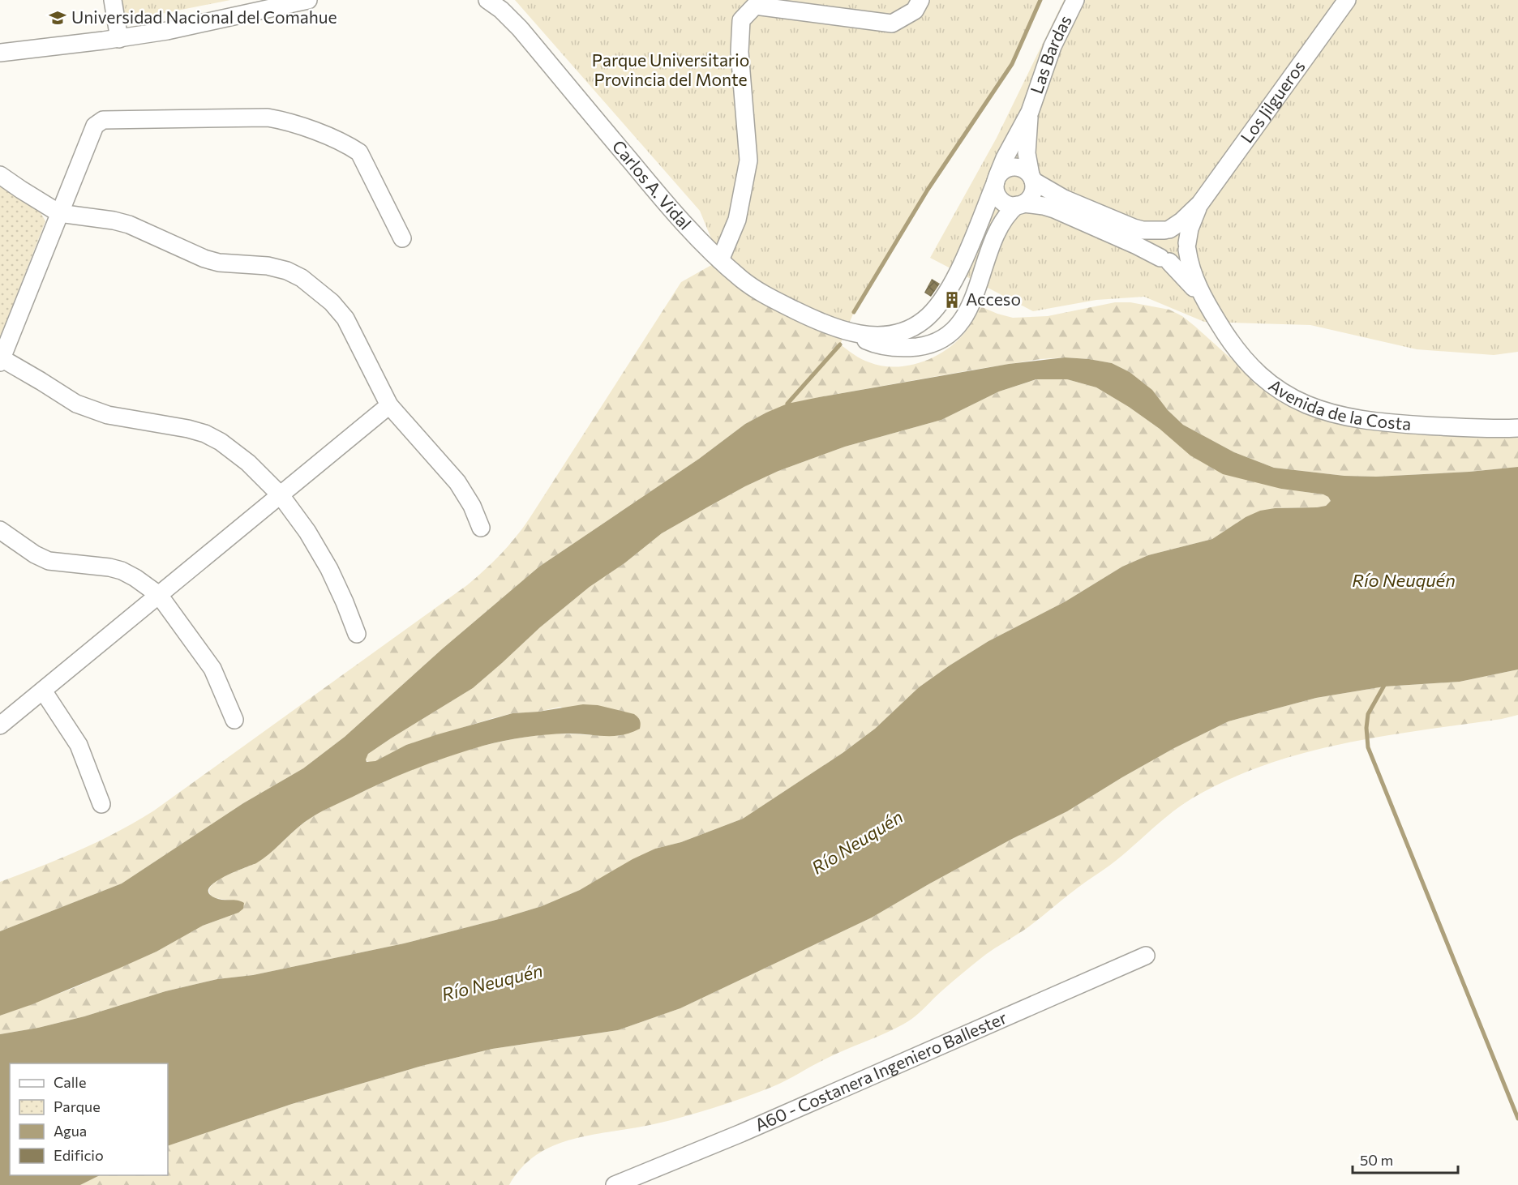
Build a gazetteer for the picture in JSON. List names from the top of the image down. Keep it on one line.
{"streets":{"street":["Las Bardas","Los Jilgueros","Carlos A. Vidal","Avenida de la Costa","A60 - Costanera Ingeniero Ballester"]},"crossings":[["Las Bardas","Carlos A. Vidal"],["Las Bardas","Avenida de la Costa"],["Los Jilgueros","Avenida de la Costa"]],"water":["Río Neuquén"],"parks":["Parque Universitario Provincia del Monte"],"places":{"school or university":["Universidad Nacional del Comahue"],"building":["Acceso"]},"legend":["Calle","Parque","Agua","Edificio"],"scale_bar":"50 m"}
